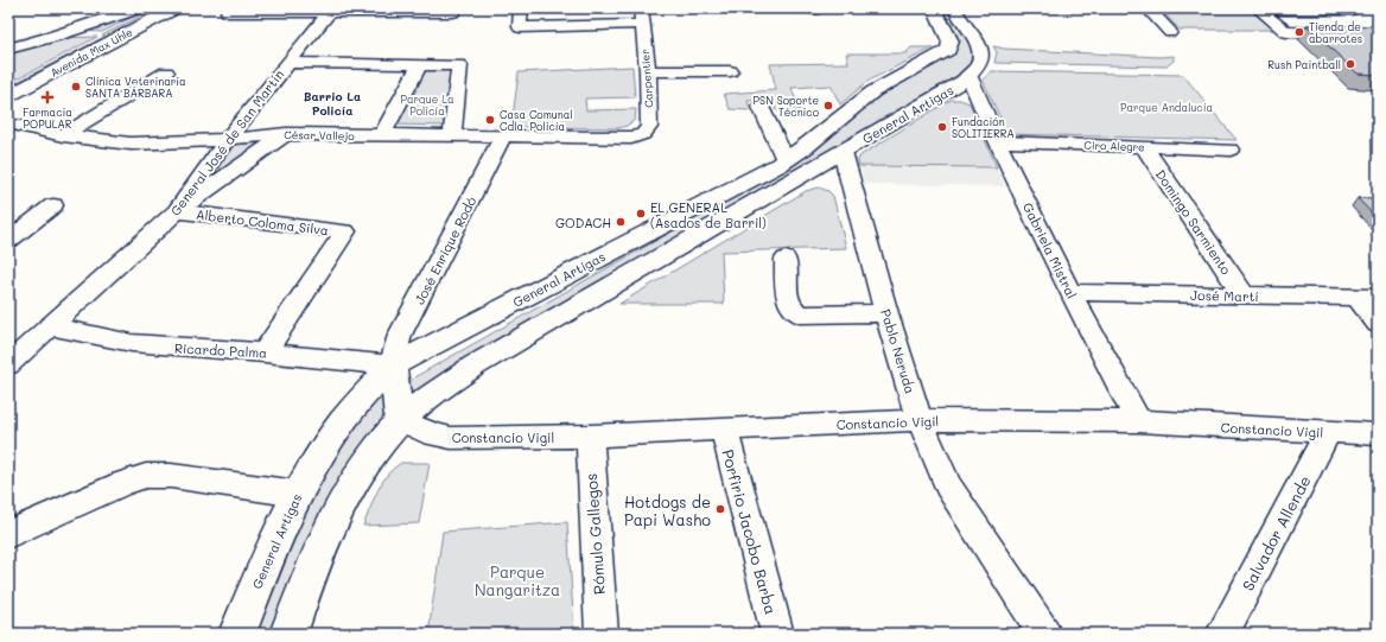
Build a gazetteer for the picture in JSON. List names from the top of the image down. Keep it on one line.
{"streets":{"street":["Avenida Max Uhle","Carpentier","General Artigas","César Vallejo","General José de San Martín","Ciro Alegre","Alberto Coloma Silva","Domingo Sarmiento","José Enrique Rodó","Gabriela Mistral","José Martí","Ricardo Palma","Pablo Neruda","Constancio Vigil","Porfirio Jacobo Barba","Salvador Allende","Rómulo Gallegos"]},"crossings":[["Carpentier","César Vallejo"],["General Artigas","José Enrique Rodó"],["General Artigas","Gabriela Mistral"],["General Artigas","Ricardo Palma"],["General Artigas","Pablo Neruda"],["General Artigas","Constancio Vigil"],["César Vallejo","General José de San Martín"],["César Vallejo","José Enrique Rodó"],["General José de San Martín","Alberto Coloma Silva"],["General José de San Martín","Ricardo Palma"],["Ciro Alegre","Domingo Sarmiento"],["Ciro Alegre","Gabriela Mistral"],["Alberto Coloma Silva","Ricardo Palma"],["Domingo Sarmiento","José Martí"],["José Enrique Rodó","Ricardo Palma"],["Gabriela Mistral","José Martí"],["Gabriela Mistral","Constancio Vigil"],["Pablo Neruda","Constancio Vigil"],["Constancio Vigil","Porfirio Jacobo Barba"],["Constancio Vigil","Salvador Allende"],["Constancio Vigil","Rómulo Gallegos"]],"districts":["Barrio La Policía"],"parks":["Parque La Policía","Parque Andalucía","Parque Nangaritza"],"places":{"other":["Tienda de abarrotes","Rush Paintball","Clínica Veterinaria SANTA BÁRBARA","PSN Soporte Técnico","Casa Comunal Cdla. Policía","Fundación SOLITIERRA","EL GENERAL (Asados de Barril)","GODACH","Hotdogs de Papi Washo"],"health":["Farmacia POPULAR"]}}
